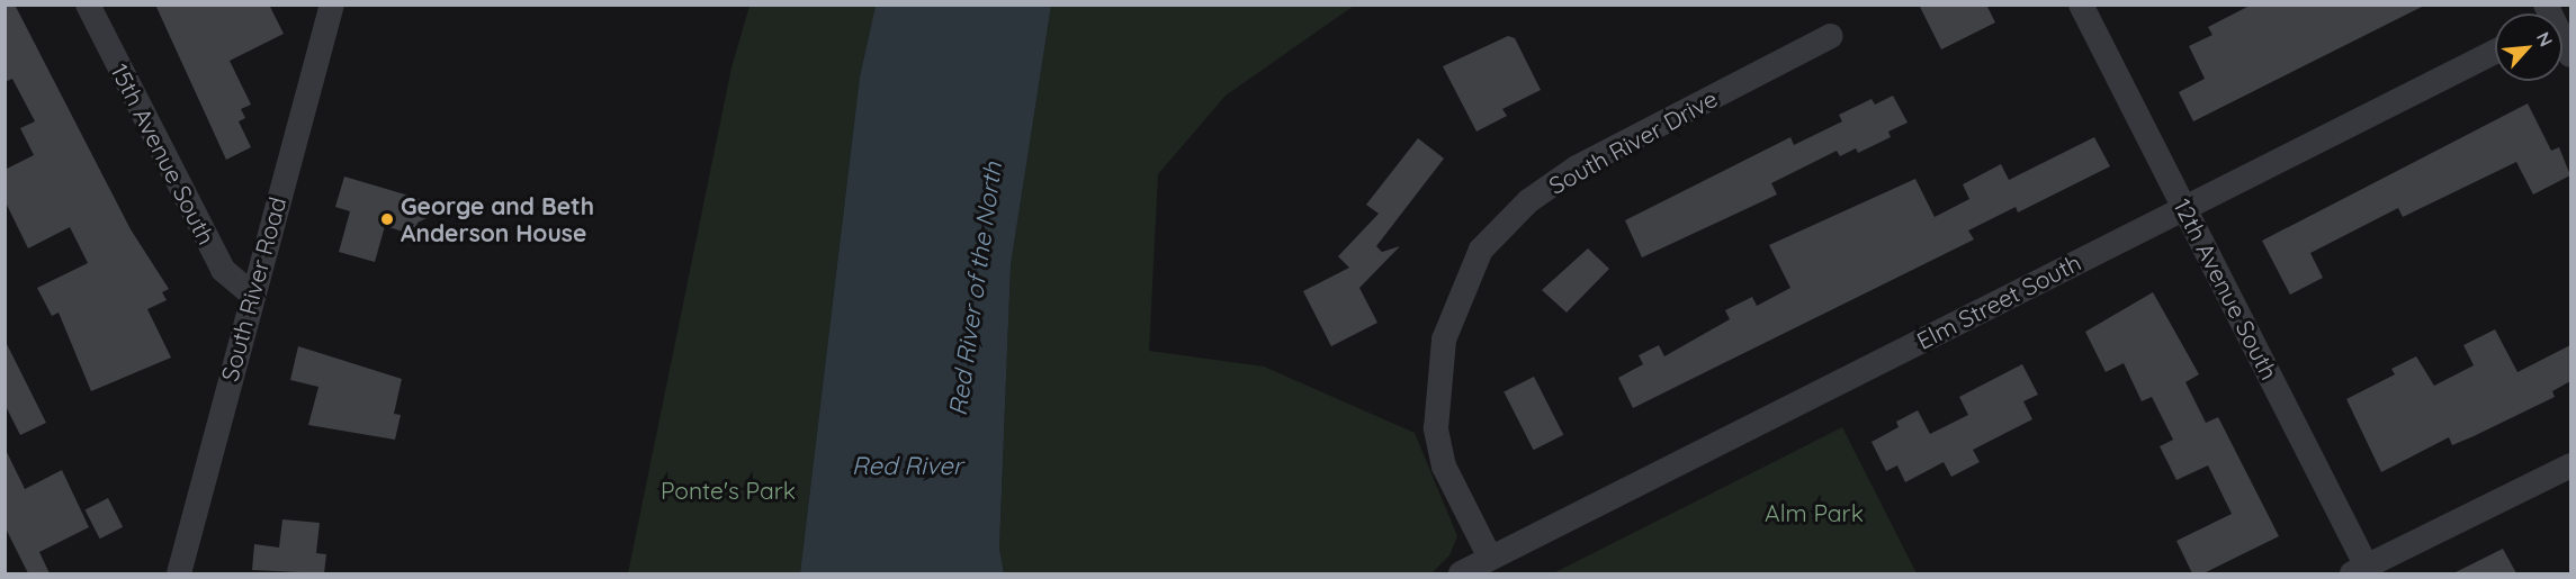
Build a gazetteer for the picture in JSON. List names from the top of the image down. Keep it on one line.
{"streets":{"street":["South River Drive","15th Avenue South","South River Road","12th Avenue South","Elm Street South"]},"crossings":[["South River Drive","Elm Street South"],["15th Avenue South","South River Road"],["12th Avenue South","Elm Street South"]],"water":["Red River of the North","Red River"],"parks":["Ponte's Park","Alm Park"],"places":["George and Beth Anderson House"],"north":"top right"}
